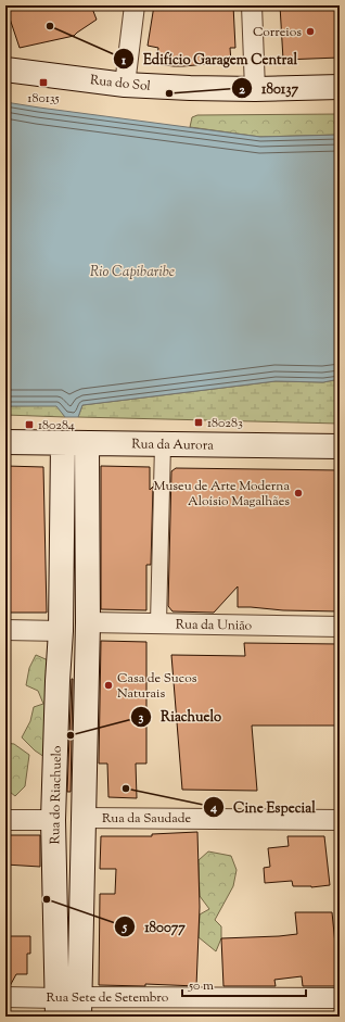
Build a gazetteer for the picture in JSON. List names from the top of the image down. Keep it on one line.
{"streets":{"main road":["Rua do Sol","Rua da Aurora","Rua do Riachuelo"],"street":["Rua da União","Rua da Saudade","Rua Sete de Setembro"]},"crossings":[["Rua da Aurora","Rua do Riachuelo"],["Rua do Riachuelo","Rua Sete de Setembro"]],"water":["Rio Capibaribe"],"places":{"other":["Edifício Garagem Central","Correios","180137","Museu de Arte Moderna Aloísio Magalhães","Casa de Sucos Naturais","Riachuelo","Cine Especial","180077"],"transit":["180135","180283","180284"]},"scale_bar":"50 m"}
